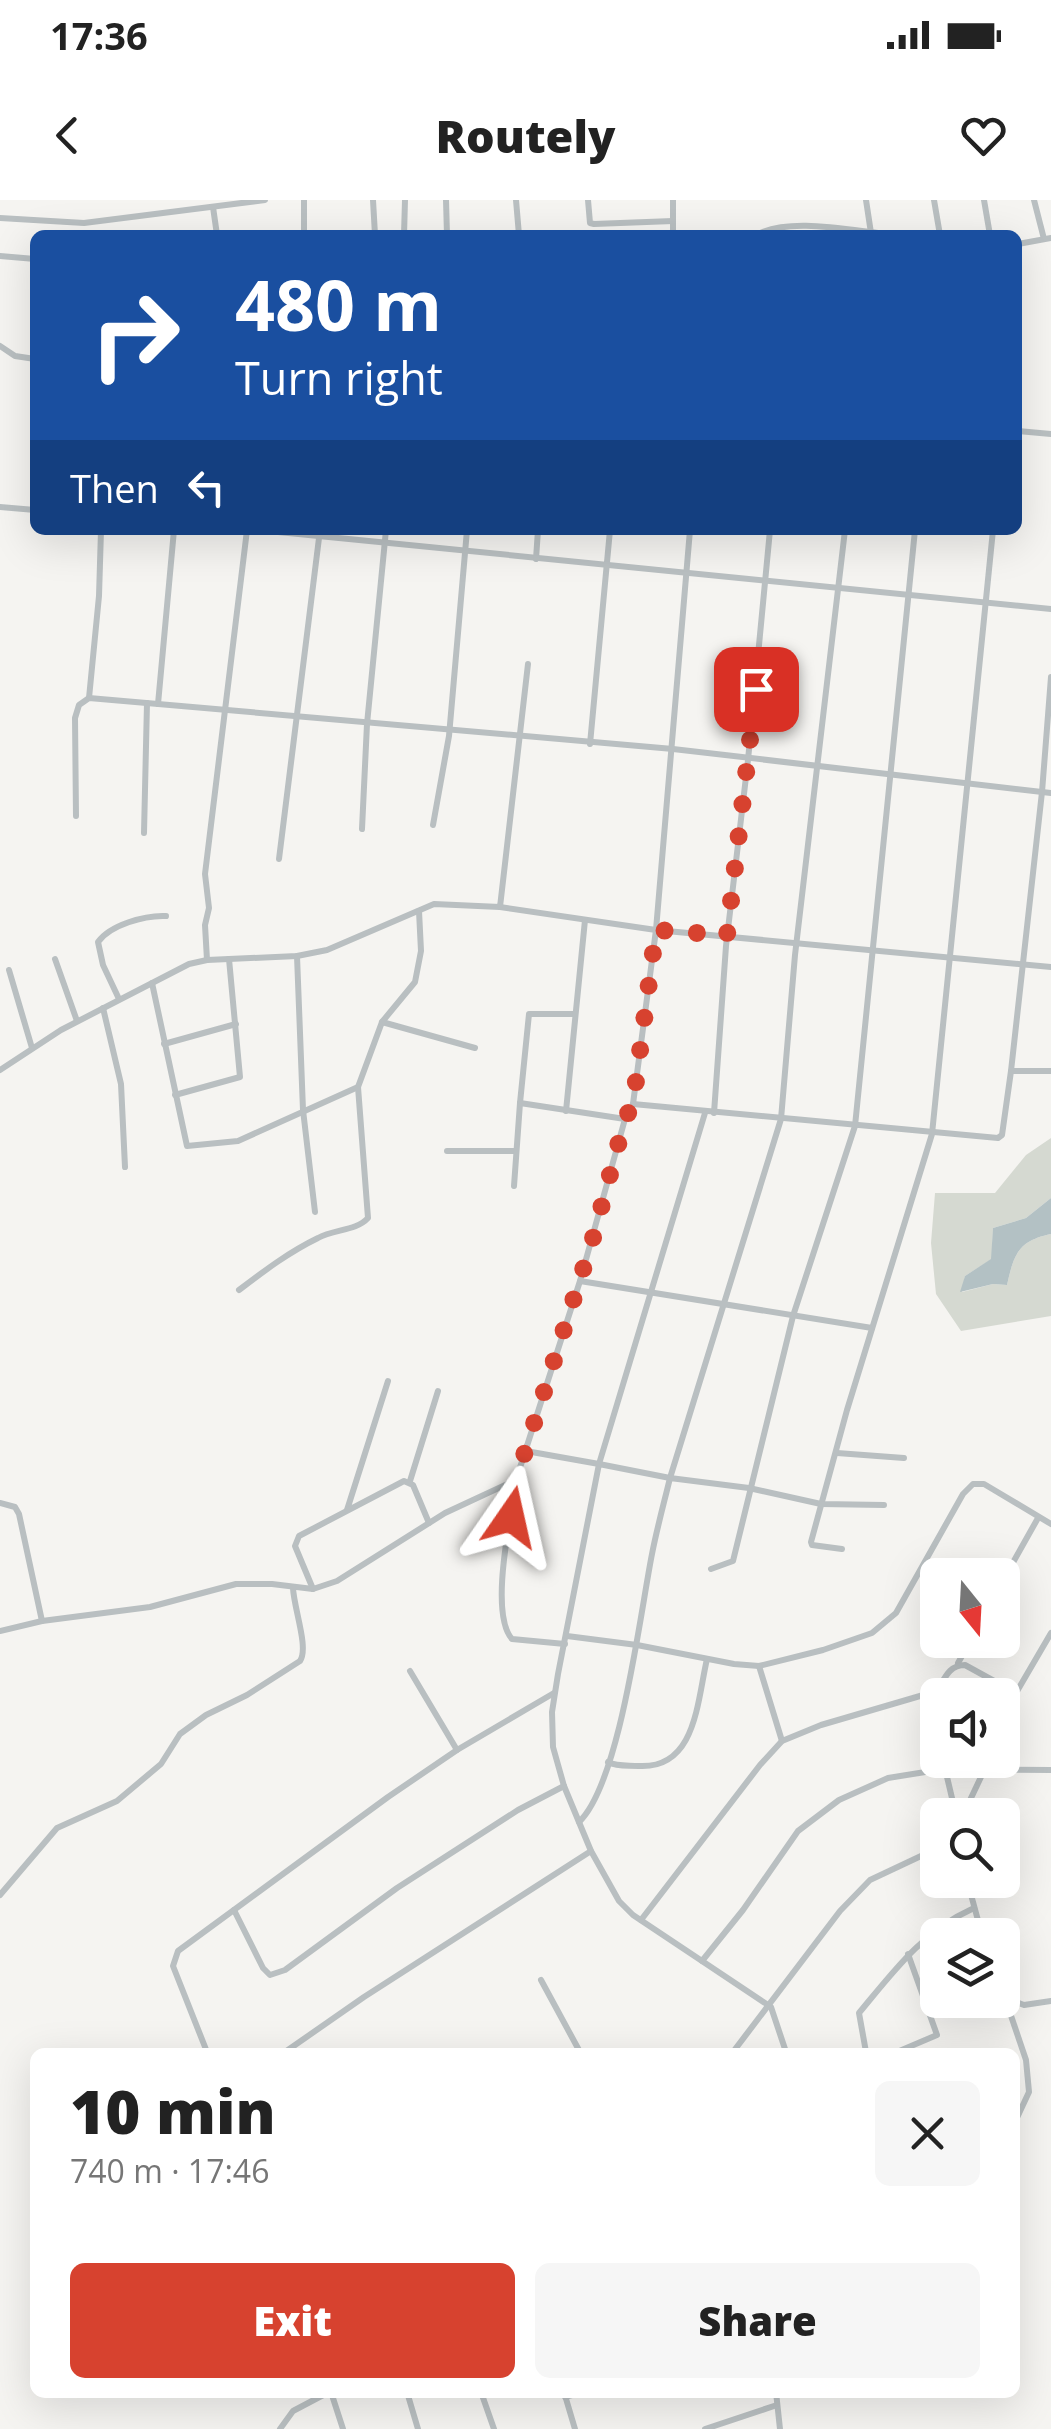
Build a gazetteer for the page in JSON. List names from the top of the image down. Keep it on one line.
{"north":"bottom","page":{"status":"17:36","header":"Routely","turn":["480 m","Turn right"],"then":"Then","heading":["10 min","740 m · 17:46"],"buttons":["Exit","Share"]}}
